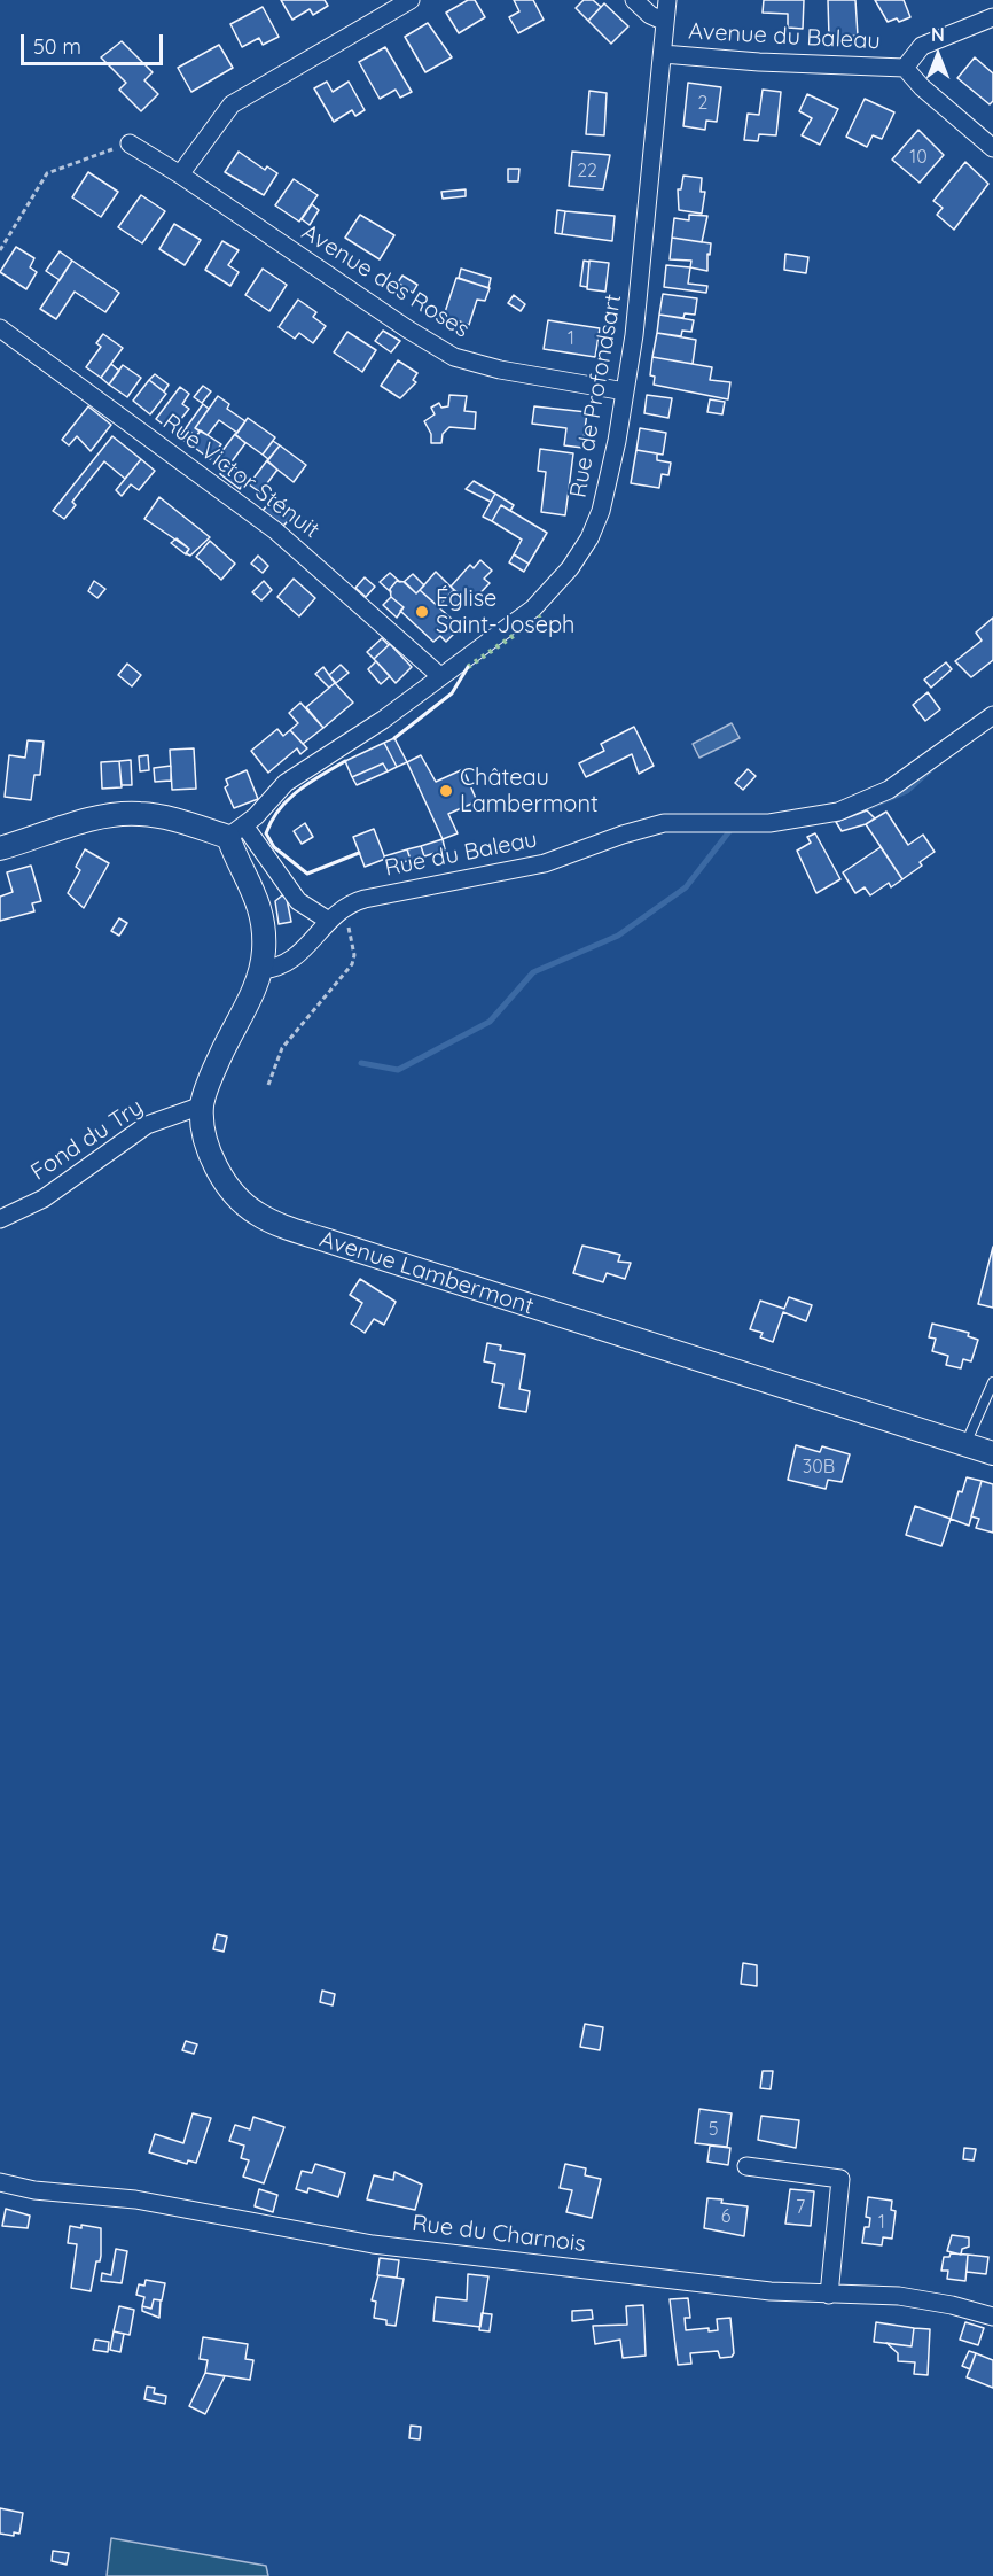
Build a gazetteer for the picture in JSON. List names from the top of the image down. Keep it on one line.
{"streets":{"street":["Avenue du Baleau","Avenue des Roses","Rue de Profondsart","Rue Victor Sténuit","Rue du Baleau","Fond du Try","Avenue Lambermont","Rue du Charnois"]},"crossings":[["Avenue du Baleau","Rue de Profondsart"],["Avenue des Roses","Rue de Profondsart"],["Rue de Profondsart","Rue Victor Sténuit"],["Rue de Profondsart","Avenue Lambermont"],["Rue du Baleau","Avenue Lambermont"],["Fond du Try","Avenue Lambermont"]],"places":["Église Saint-Joseph","Château Lambermont"],"house_numbers":["2","10","22","1","30B","5","7","6","1"],"scale_bar":"50 m","north":"top"}
